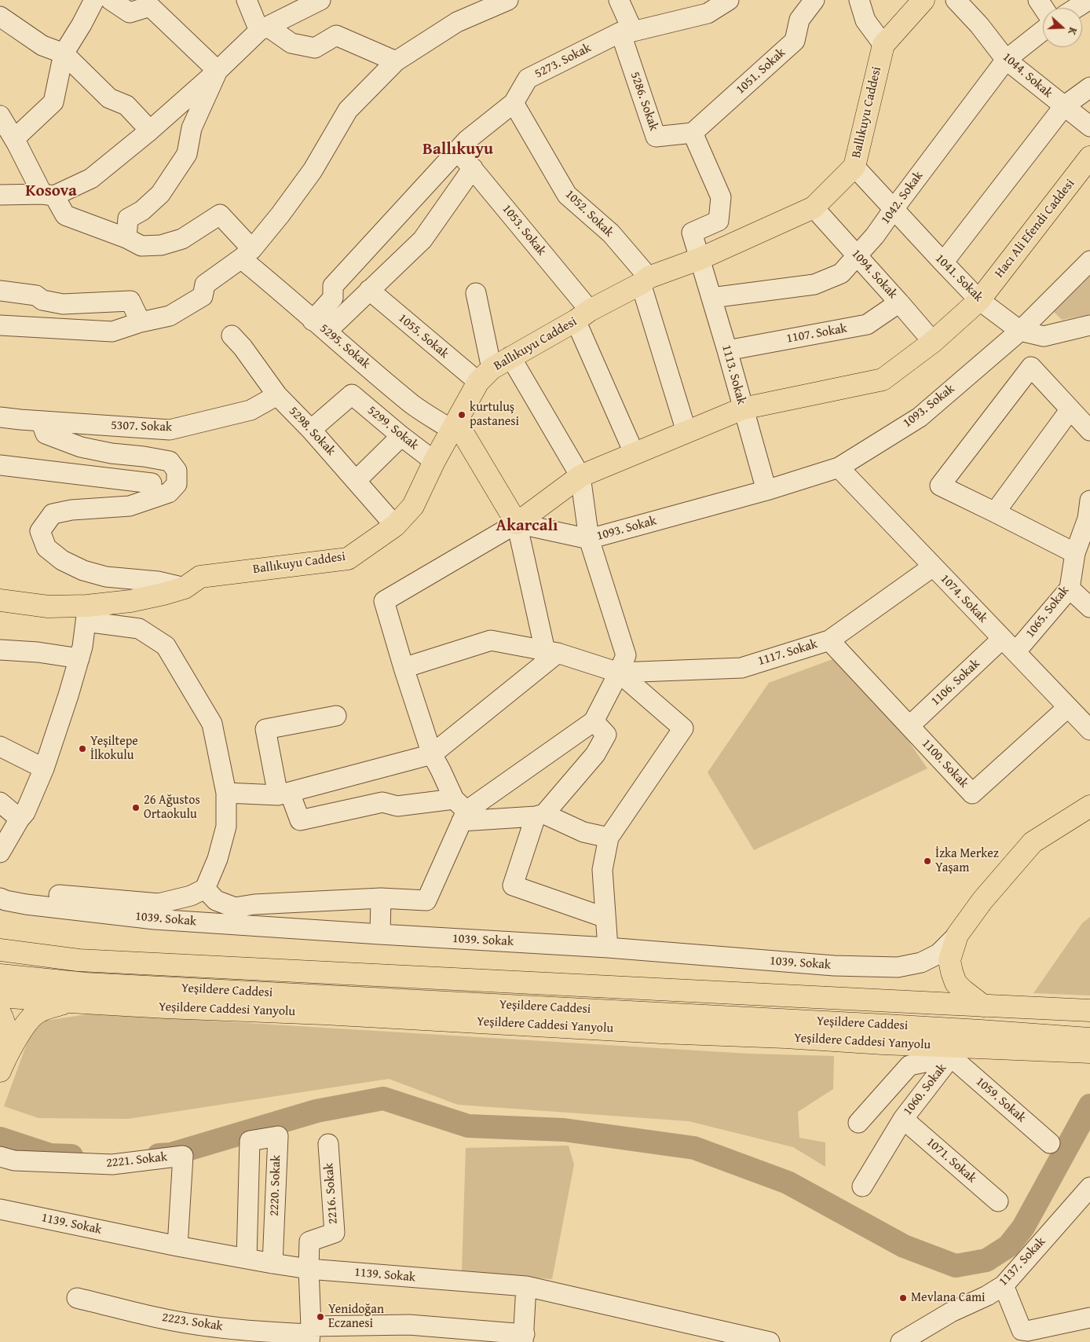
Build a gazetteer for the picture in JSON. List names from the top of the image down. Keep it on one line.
{"streets":{"main road":["Ballıkuyu Caddesi","Hacı Ali Efendi Caddesi","Yeşildere Caddesi","Yeşildere Caddesi Yanyolu"],"street":["5273. Sokak","1051. Sokak","1044. Sokak","5286. Sokak","1042. Sokak","1052. Sokak","1053. Sokak","1094. Sokak","1041. Sokak","1107. Sokak","1055. Sokak","5295. Sokak","1113. Sokak","1093. Sokak","5307. Sokak","5299. Sokak","5298. Sokak","1074. Sokak","1065. Sokak","1117. Sokak","1106. Sokak","1100. Sokak","1039. Sokak","1060. Sokak","1059. Sokak","2221. Sokak","1071. Sokak","2220. Sokak","2216. Sokak","1139. Sokak","1137. Sokak","2223. Sokak"]},"crossings":[["5273. Sokak","5286. Sokak"],["5273. Sokak","1052. Sokak"],["5273. Sokak","1053. Sokak"],["5273. Sokak","5295. Sokak"],["1051. Sokak","5286. Sokak"],["1051. Sokak","1113. Sokak"],["1044. Sokak","1042. Sokak"],["5286. Sokak","1113. Sokak"],["Ballıkuyu Caddesi","1052. Sokak"],["Ballıkuyu Caddesi","1053. Sokak"],["Ballıkuyu Caddesi","1094. Sokak"],["Ballıkuyu Caddesi","1041. Sokak"],["Ballıkuyu Caddesi","1055. Sokak"],["Ballıkuyu Caddesi","5295. Sokak"],["Ballıkuyu Caddesi","1113. Sokak"],["Ballıkuyu Caddesi","5299. Sokak"],["Ballıkuyu Caddesi","5298. Sokak"],["1042. Sokak","1094. Sokak"],["1042. Sokak","1041. Sokak"],["1042. Sokak","1113. Sokak"],["Hacı Ali Efendi Caddesi","1041. Sokak"],["1094. Sokak","1107. Sokak"],["1041. Sokak","1093. Sokak"],["1107. Sokak","1113. Sokak"],["1113. Sokak","1093. Sokak"],["1093. Sokak","1074. Sokak"],["5307. Sokak","5298. Sokak"],["5299. Sokak","5298. Sokak"],["1074. Sokak","1065. Sokak"],["1074. Sokak","1117. Sokak"],["1074. Sokak","1106. Sokak"],["1074. Sokak","1100. Sokak"],["1065. Sokak","1106. Sokak"],["1117. Sokak","1100. Sokak"],["1106. Sokak","1100. Sokak"],["Yeşildere Caddesi","Yeşildere Caddesi Yanyolu"],["1060. Sokak","1059. Sokak"],["1060. Sokak","1071. Sokak"],["2221. Sokak","1139. Sokak"],["2220. Sokak","1139. Sokak"],["2216. Sokak","1139. Sokak"],["2216. Sokak","2223. Sokak"]],"districts":["Ballıkuyu","Kosova","Akarcalı"],"places":["kurtuluş pastanesi","Yeşiltepe İlkokulu","26 Ağustos Ortaokulu","İzka Merkez Yaşam","Mevlana Cami","Yenidoğan Eczanesi"],"north":"right"}
